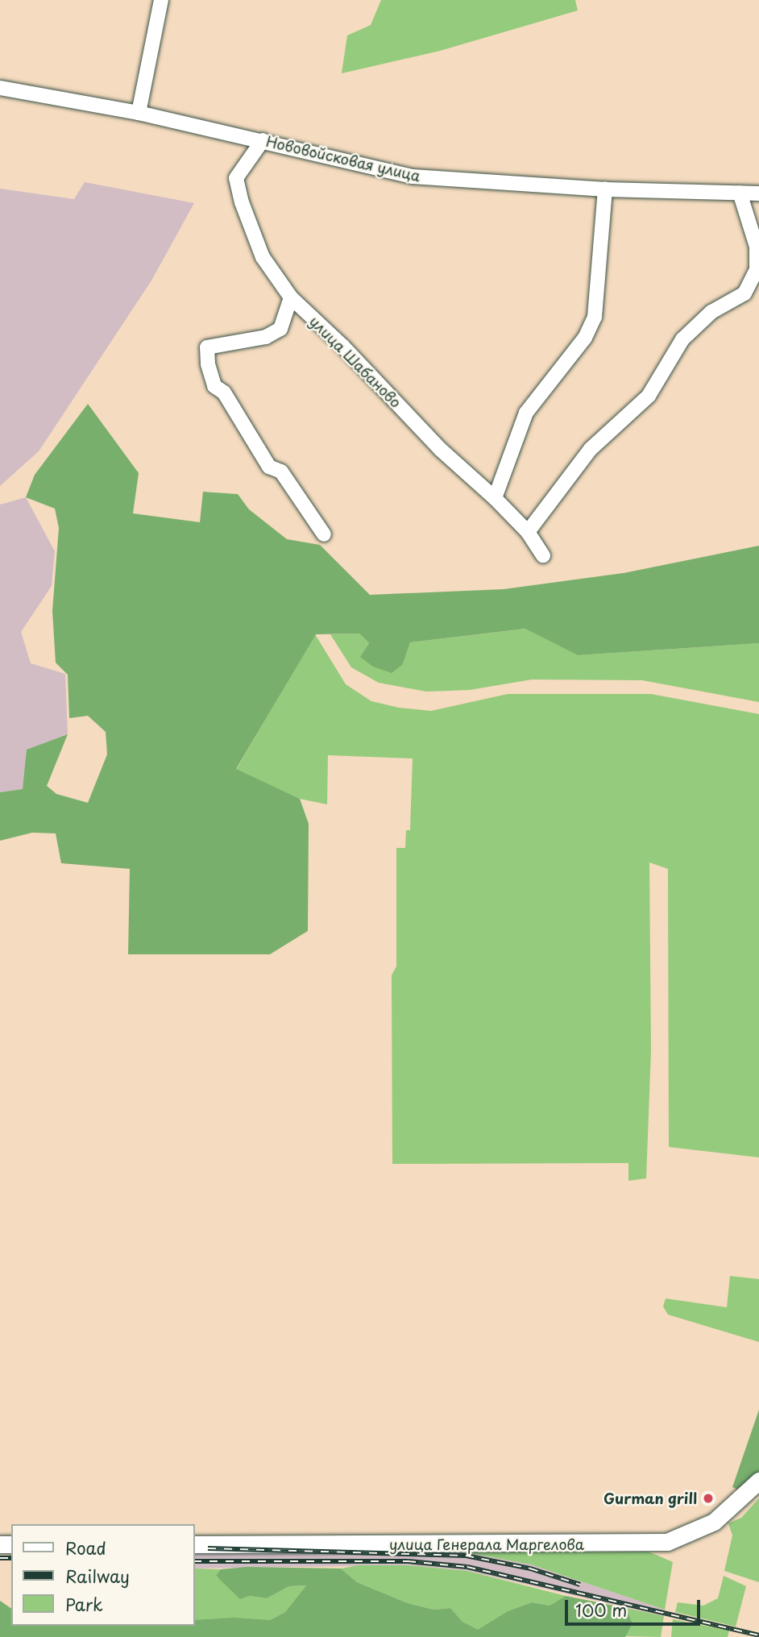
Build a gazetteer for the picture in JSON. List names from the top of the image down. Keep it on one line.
{"streets":{"main road":["улица Генерала Маргелова"],"street":["Нововойсковая улица","улица Шабаново"]},"crossings":[["Нововойсковая улица","улица Шабаново"]],"places":["Gurman grill"],"legend":["Road","Railway","Park"],"scale_bar":"100 m"}
